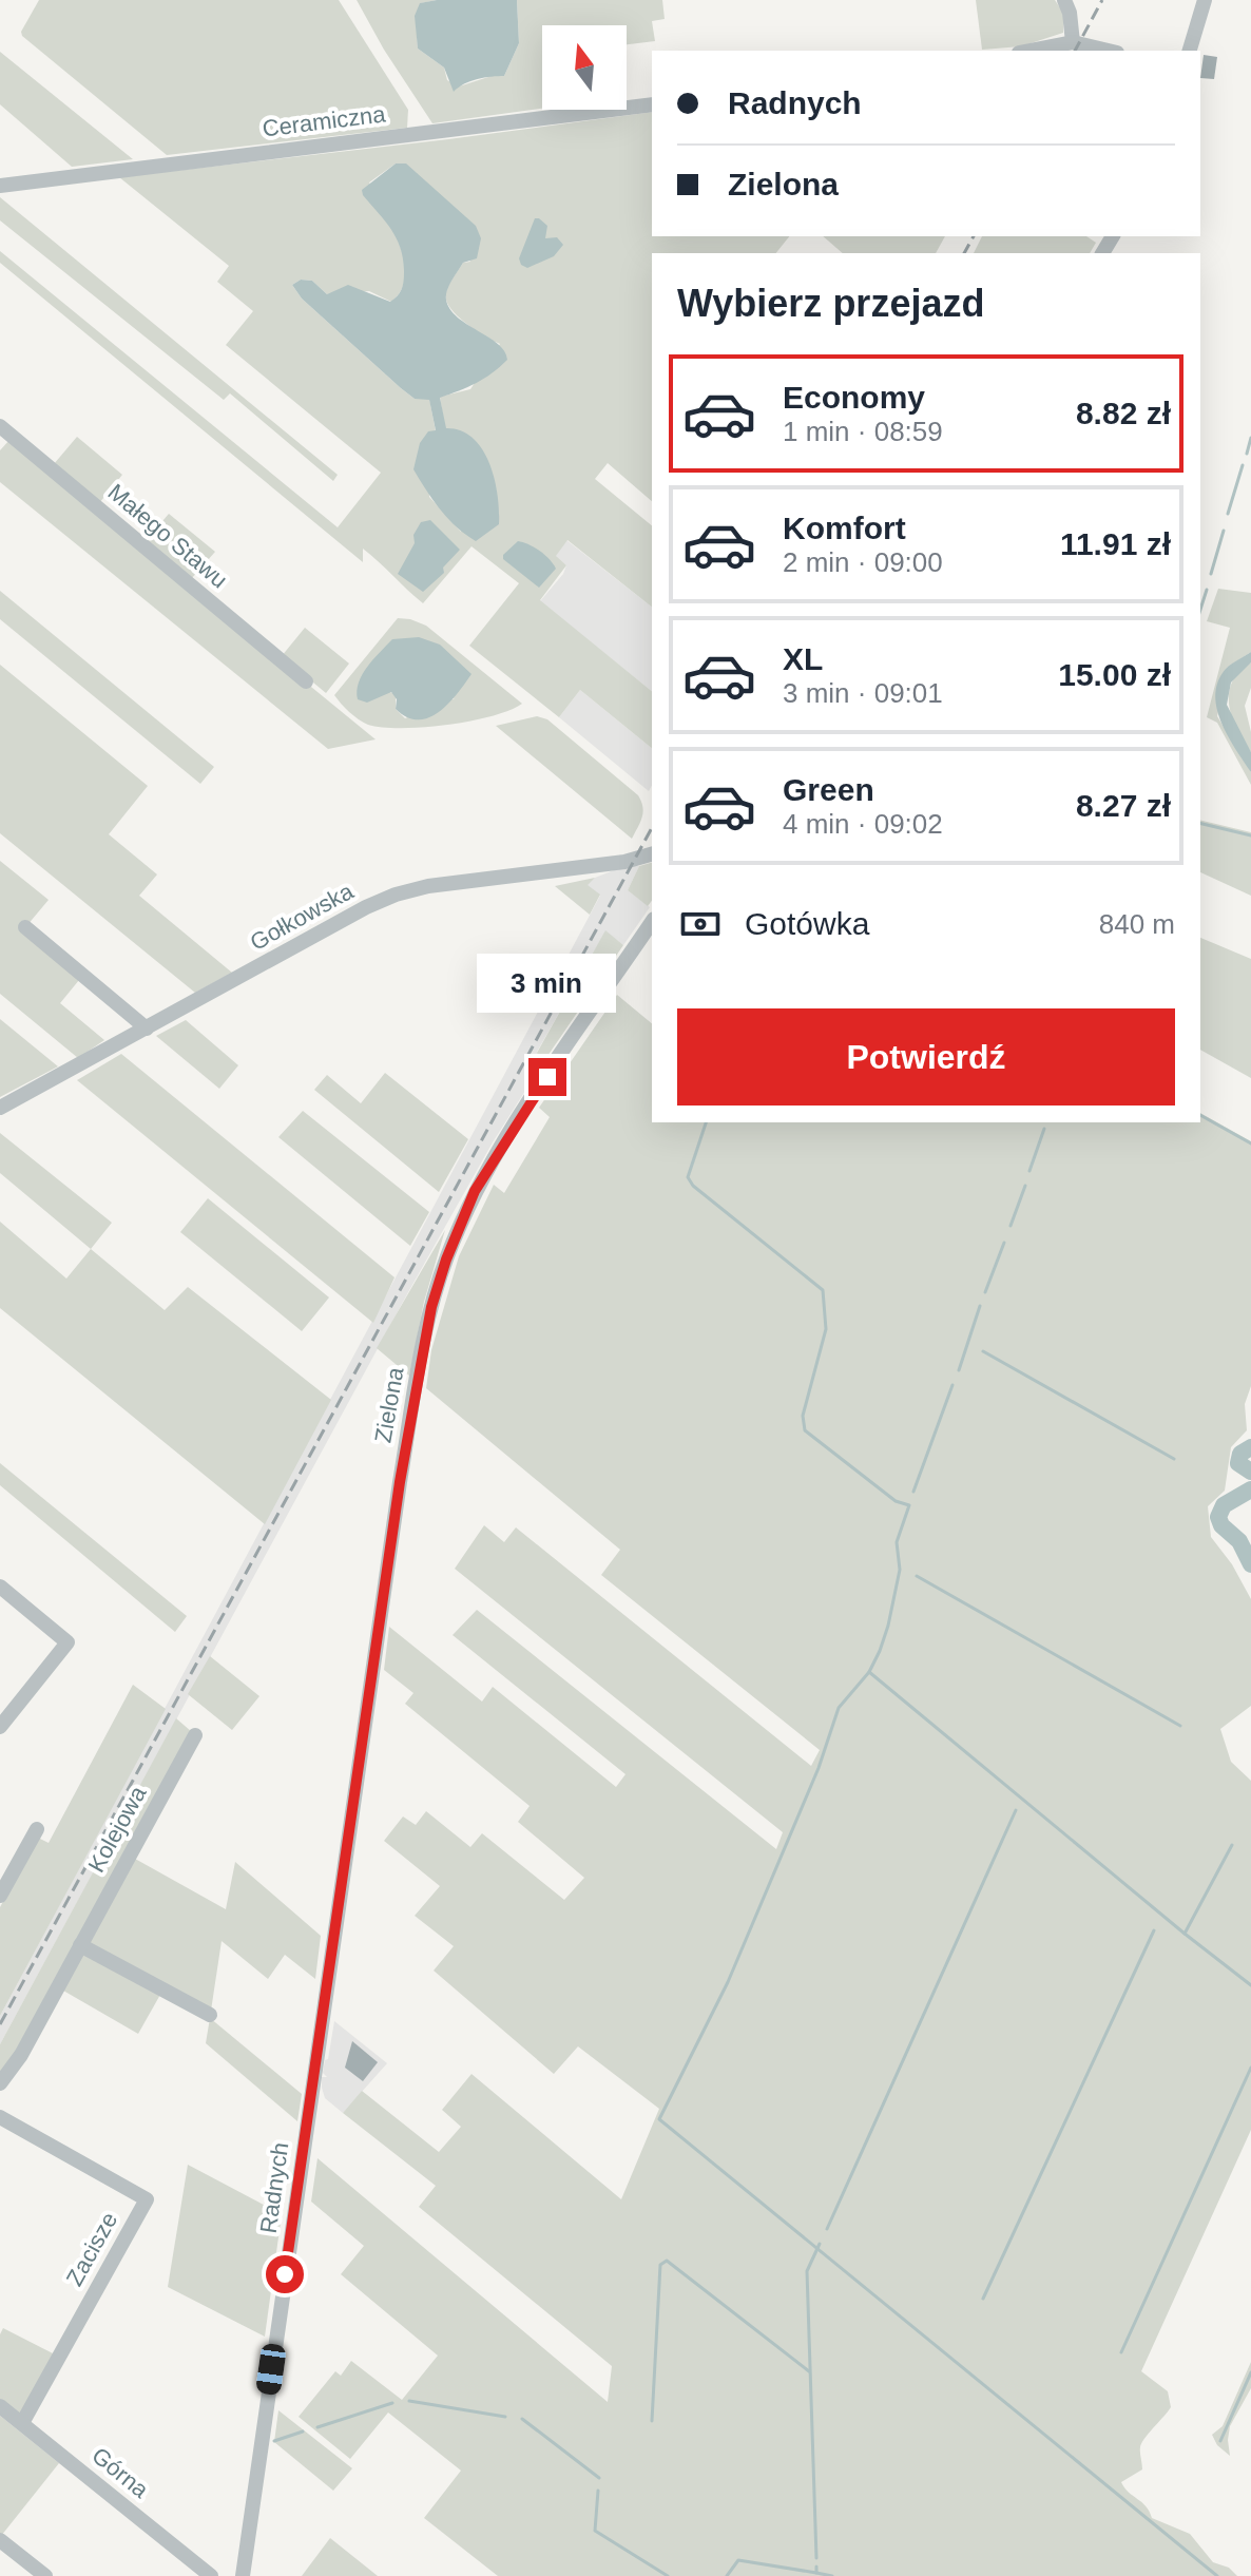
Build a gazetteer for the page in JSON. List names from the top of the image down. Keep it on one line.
{"streets":{"street":["Ceramiczna","Małego Stawu","Gołkowska","Zielona","Kolejowa","Radnych","Zacisze","Górna"]},"crossings":[["Zielona","Radnych"],["Zacisze","Górna"]],"north":"top","page":{"banner":["Radnych","Zielona"],"heading":"Wybierz przejazd","list":[{"name":"Economy","note":"1 min · 08:59","value":"8.82 zł"},{"name":"Komfort","note":"2 min · 09:00","value":"11.91 zł"},{"name":"XL","note":"3 min · 09:01","value":"15.00 zł"},{"name":"Green","note":"4 min · 09:02","value":"8.27 zł"}],"pay":["Gotówka","840 m"],"bubble":"3 min","buttons":"Potwierdź"}}
